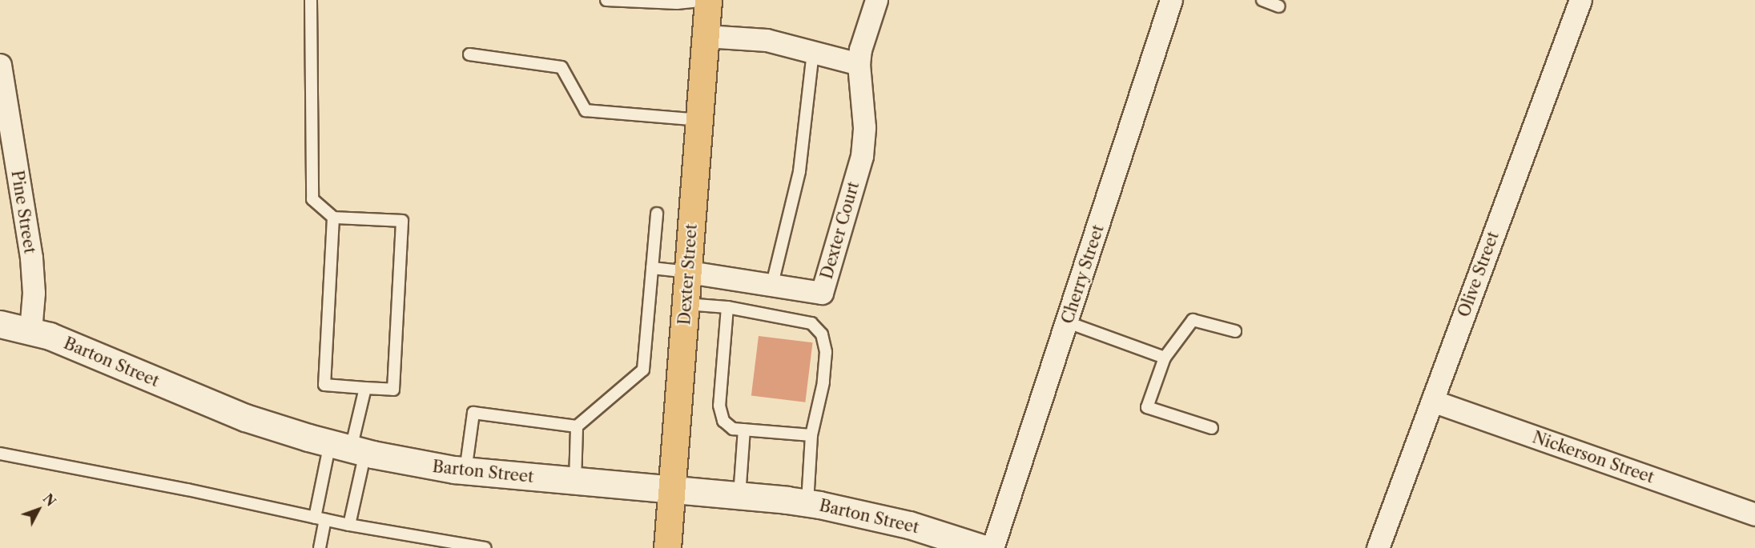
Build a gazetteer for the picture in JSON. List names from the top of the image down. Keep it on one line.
{"streets":{"main road":["Dexter Street","Barton Street"],"street":["Pine Street","Dexter Court","Cherry Street","Olive Street","Nickerson Street"]},"crossings":[["Pine Street","Barton Street"],["Dexter Court","Dexter Street"],["Dexter Street","Barton Street"],["Olive Street","Nickerson Street"]],"north":"top right"}
